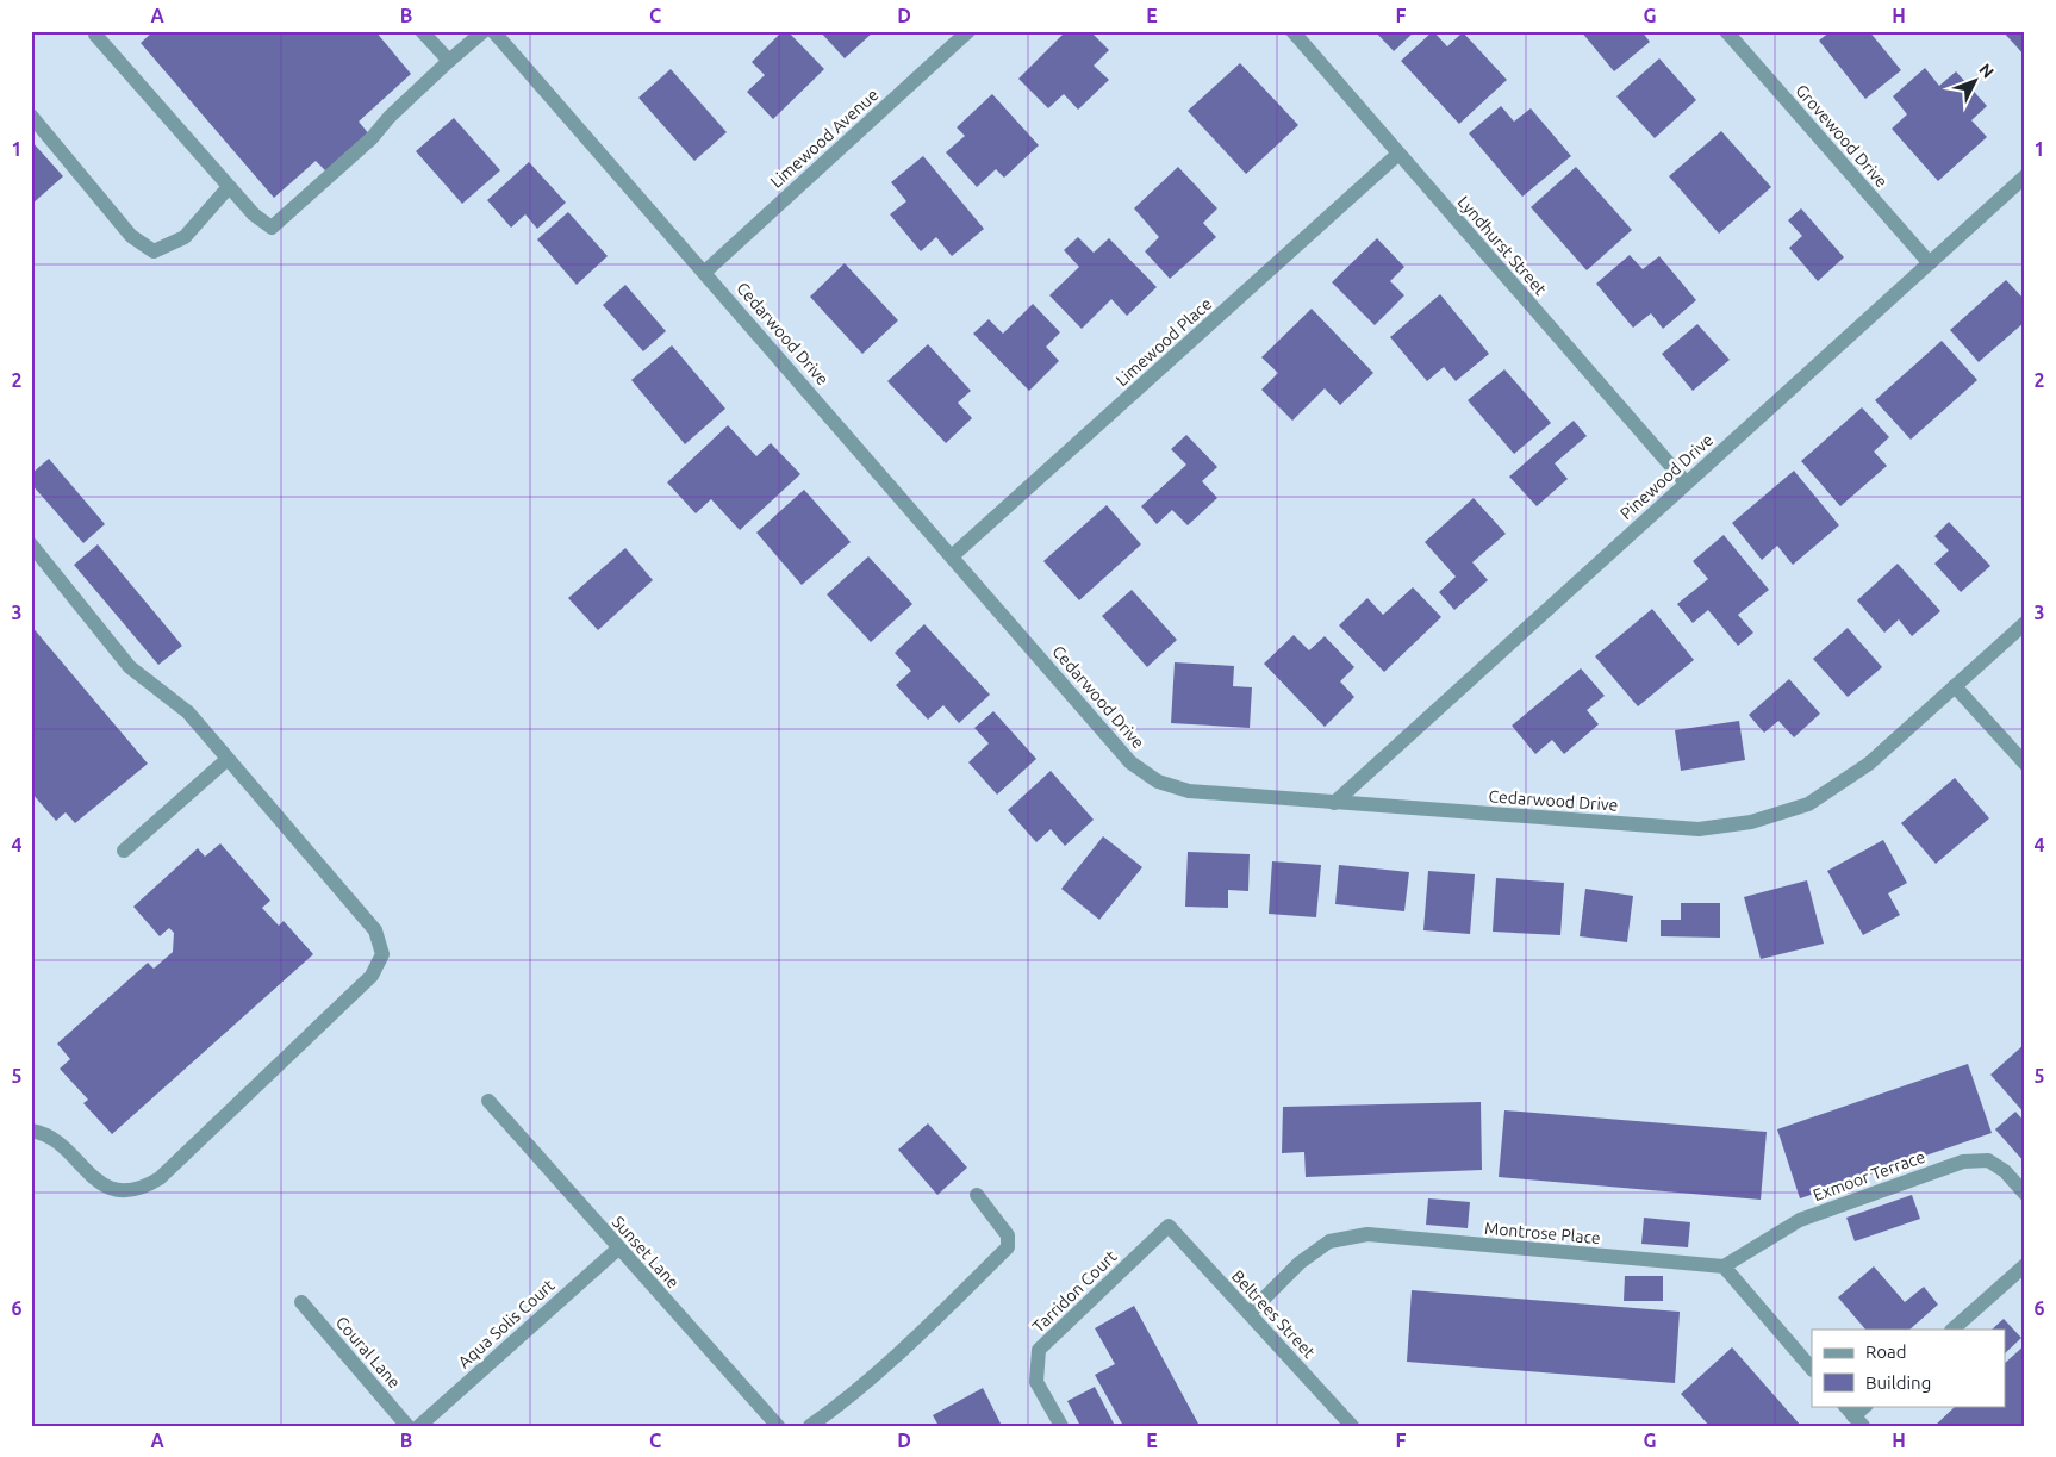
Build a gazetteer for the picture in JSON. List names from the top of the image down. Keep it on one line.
{"streets":{"street":["Grovewood Drive","Limewood Avenue","Lyndhurst Street","Cedarwood Drive","Limewood Place","Pinewood Drive","Exmoor Terrace","Montrose Place","Sunset Lane","Tarridon Court","Beltrees Street","Aqua Solis Court","Coural Lane"]},"crossings":[["Grovewood Drive","Pinewood Drive"],["Limewood Avenue","Cedarwood Drive"],["Lyndhurst Street","Limewood Place"],["Lyndhurst Street","Pinewood Drive"],["Cedarwood Drive","Limewood Place"],["Cedarwood Drive","Pinewood Drive"],["Exmoor Terrace","Montrose Place"],["Montrose Place","Beltrees Street"],["Sunset Lane","Aqua Solis Court"],["Tarridon Court","Beltrees Street"]],"legend":["Road","Building"],"north":"top right","grid":{"columns":["A","B","C","D","E","F","G","H"],"rows":["1","2","3","4","5","6"]}}
